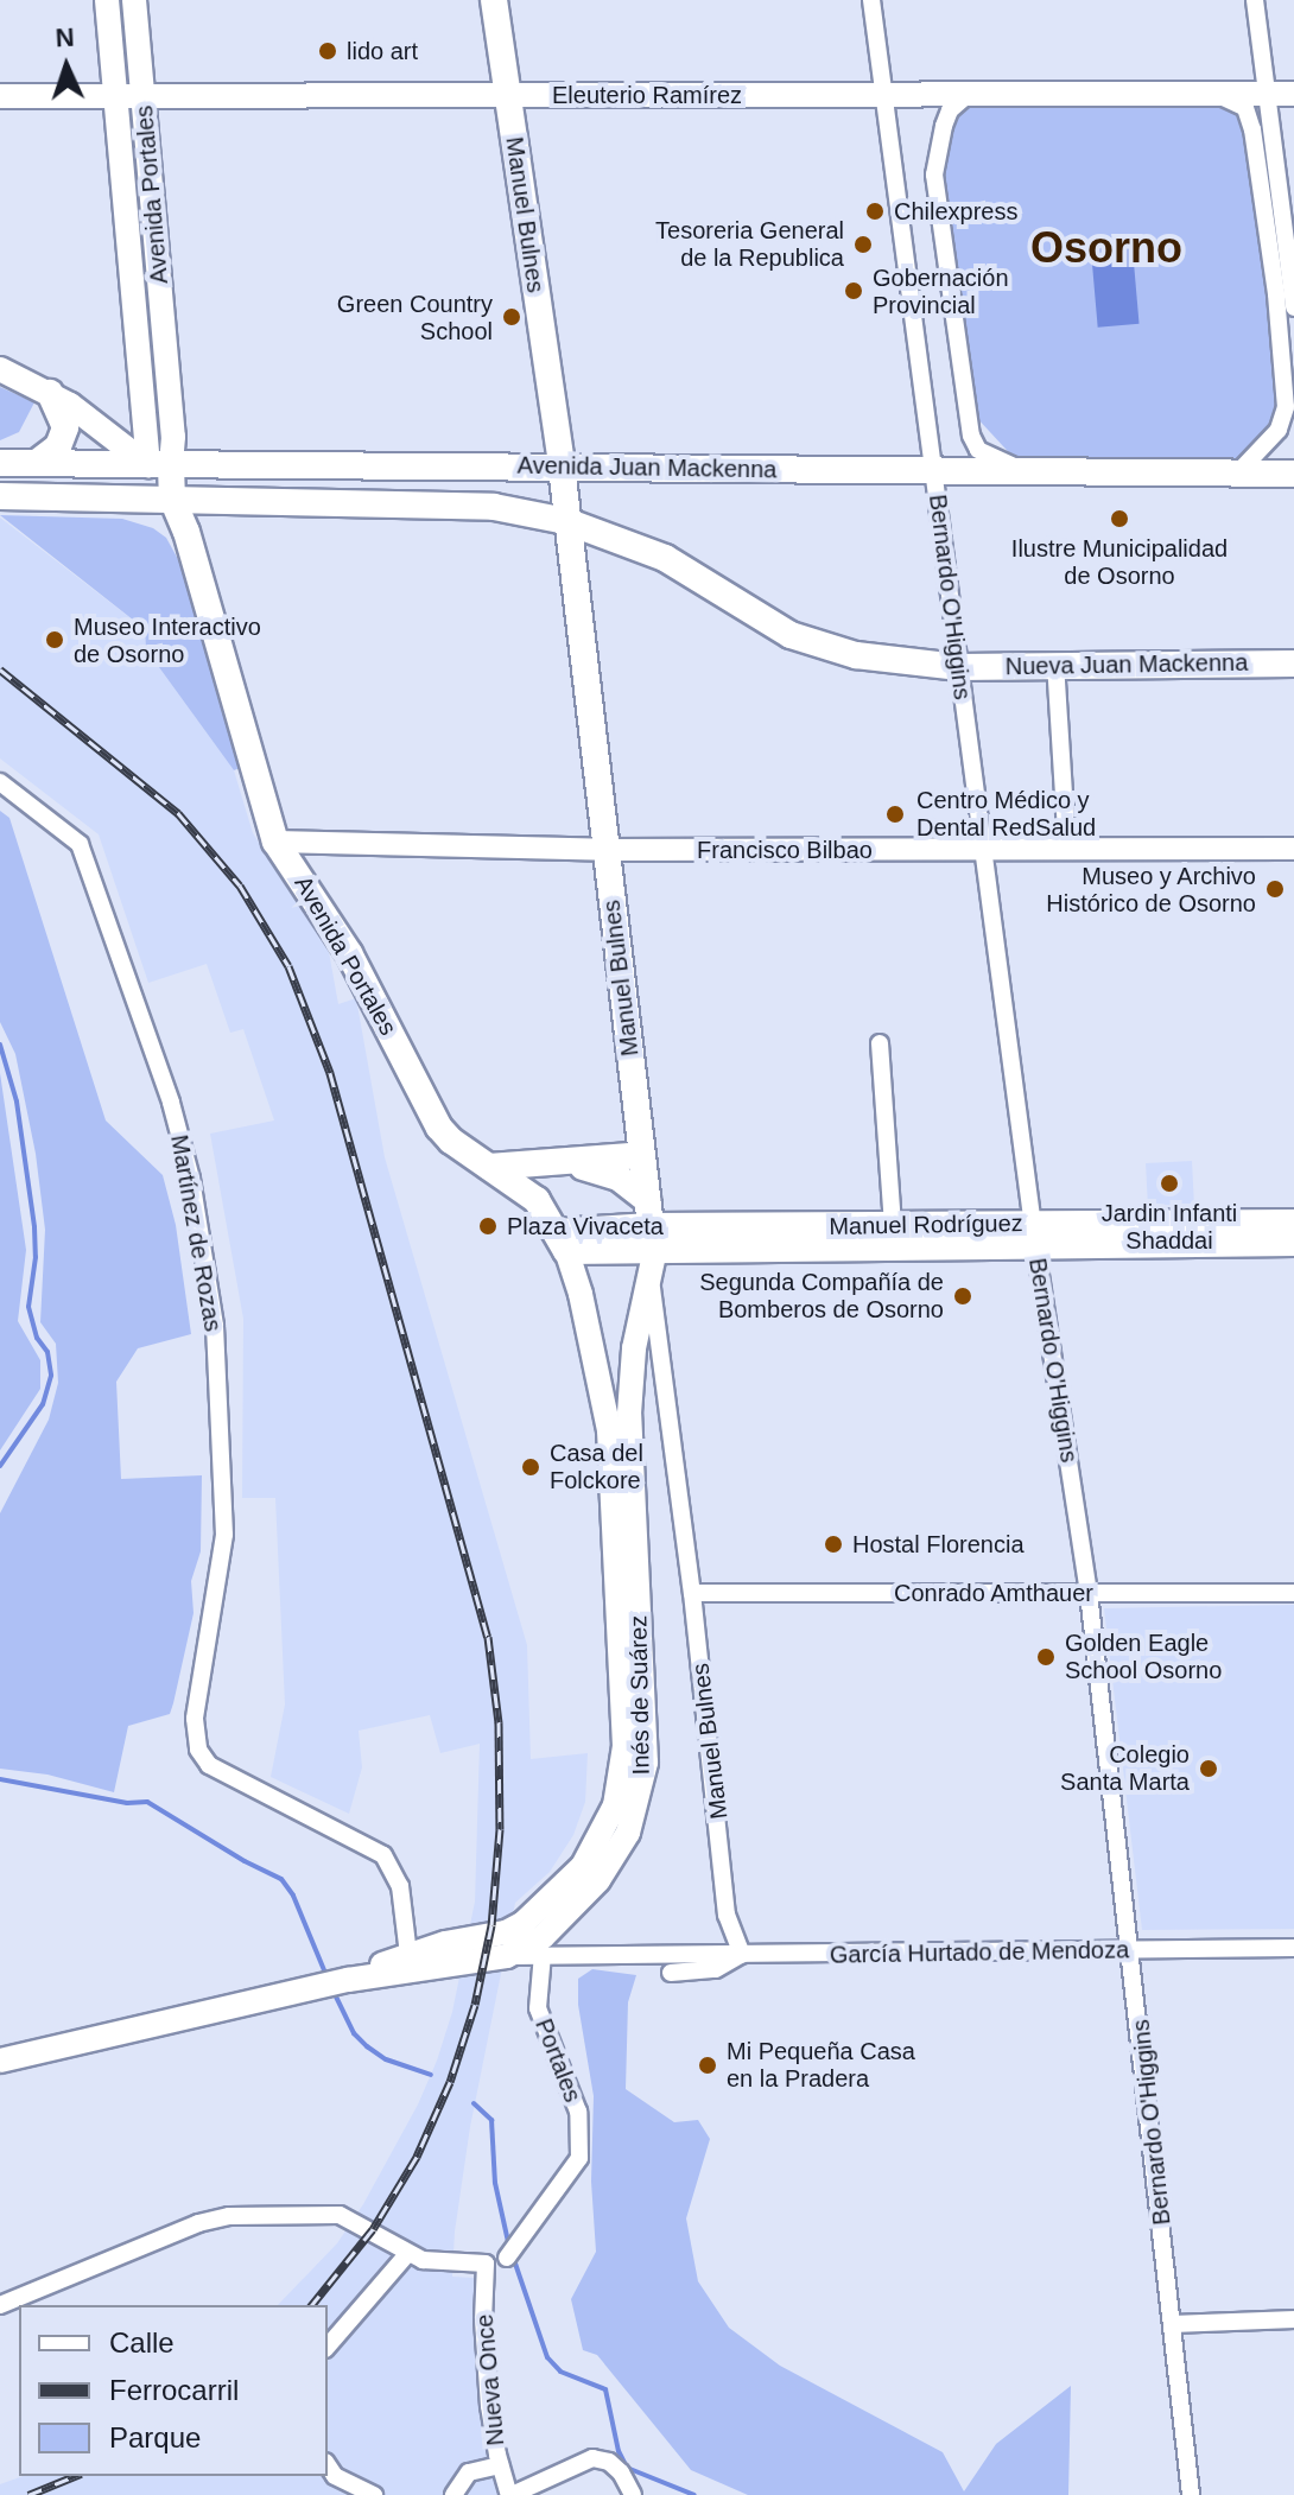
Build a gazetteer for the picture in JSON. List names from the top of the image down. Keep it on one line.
{"streets":{"main road":["Eleuterio Ramírez","Avenida Portales","Manuel Bulnes","Avenida Juan Mackenna","Nueva Juan Mackenna","Manuel Rodríguez","Inés de Suárez"],"street":["Bernardo O'Higgins","Francisco Bilbao","Martínez de Rozas","Conrado Amthauer","García Hurtado de Mendoza","Portales","Nueva Once"]},"crossings":[["Eleuterio Ramírez","Avenida Portales"],["Eleuterio Ramírez","Manuel Bulnes"],["Eleuterio Ramírez","Bernardo O'Higgins"],["Avenida Portales","Avenida Juan Mackenna"],["Avenida Portales","Francisco Bilbao"],["Avenida Portales","Manuel Rodríguez"],["Avenida Portales","Inés de Suárez"],["Manuel Bulnes","Avenida Juan Mackenna"],["Manuel Bulnes","Francisco Bilbao"],["Manuel Bulnes","Manuel Rodríguez"],["Manuel Bulnes","Conrado Amthauer"],["Manuel Bulnes","Inés de Suárez"],["Manuel Bulnes","García Hurtado de Mendoza"],["Avenida Juan Mackenna","Bernardo O'Higgins"],["Avenida Juan Mackenna","Nueva Juan Mackenna"],["Bernardo O'Higgins","Nueva Juan Mackenna"],["Bernardo O'Higgins","Francisco Bilbao"],["Bernardo O'Higgins","Manuel Rodríguez"],["Bernardo O'Higgins","Conrado Amthauer"],["Bernardo O'Higgins","García Hurtado de Mendoza"],["Martínez de Rozas","Inés de Suárez"]],"districts":["Osorno"],"places":["lido art","Chilexpress","Tesoreria General de la Republica","Gobernación Provincial","Green Country School","Ilustre Municipalidad de Osorno","Museo Interactivo de Osorno","Centro Médico y Dental RedSalud","Museo y Archivo Histórico de Osorno","Jardin Infanti Shaddai","Plaza Vivaceta","Segunda Compañía de Bomberos de Osorno","Casa del Folckore","Hostal Florencia","Golden Eagle School Osorno","Colegio Santa Marta","Mi Pequeña Casa en la Pradera"],"legend":["Calle","Ferrocarril","Parque"],"north":"top"}
